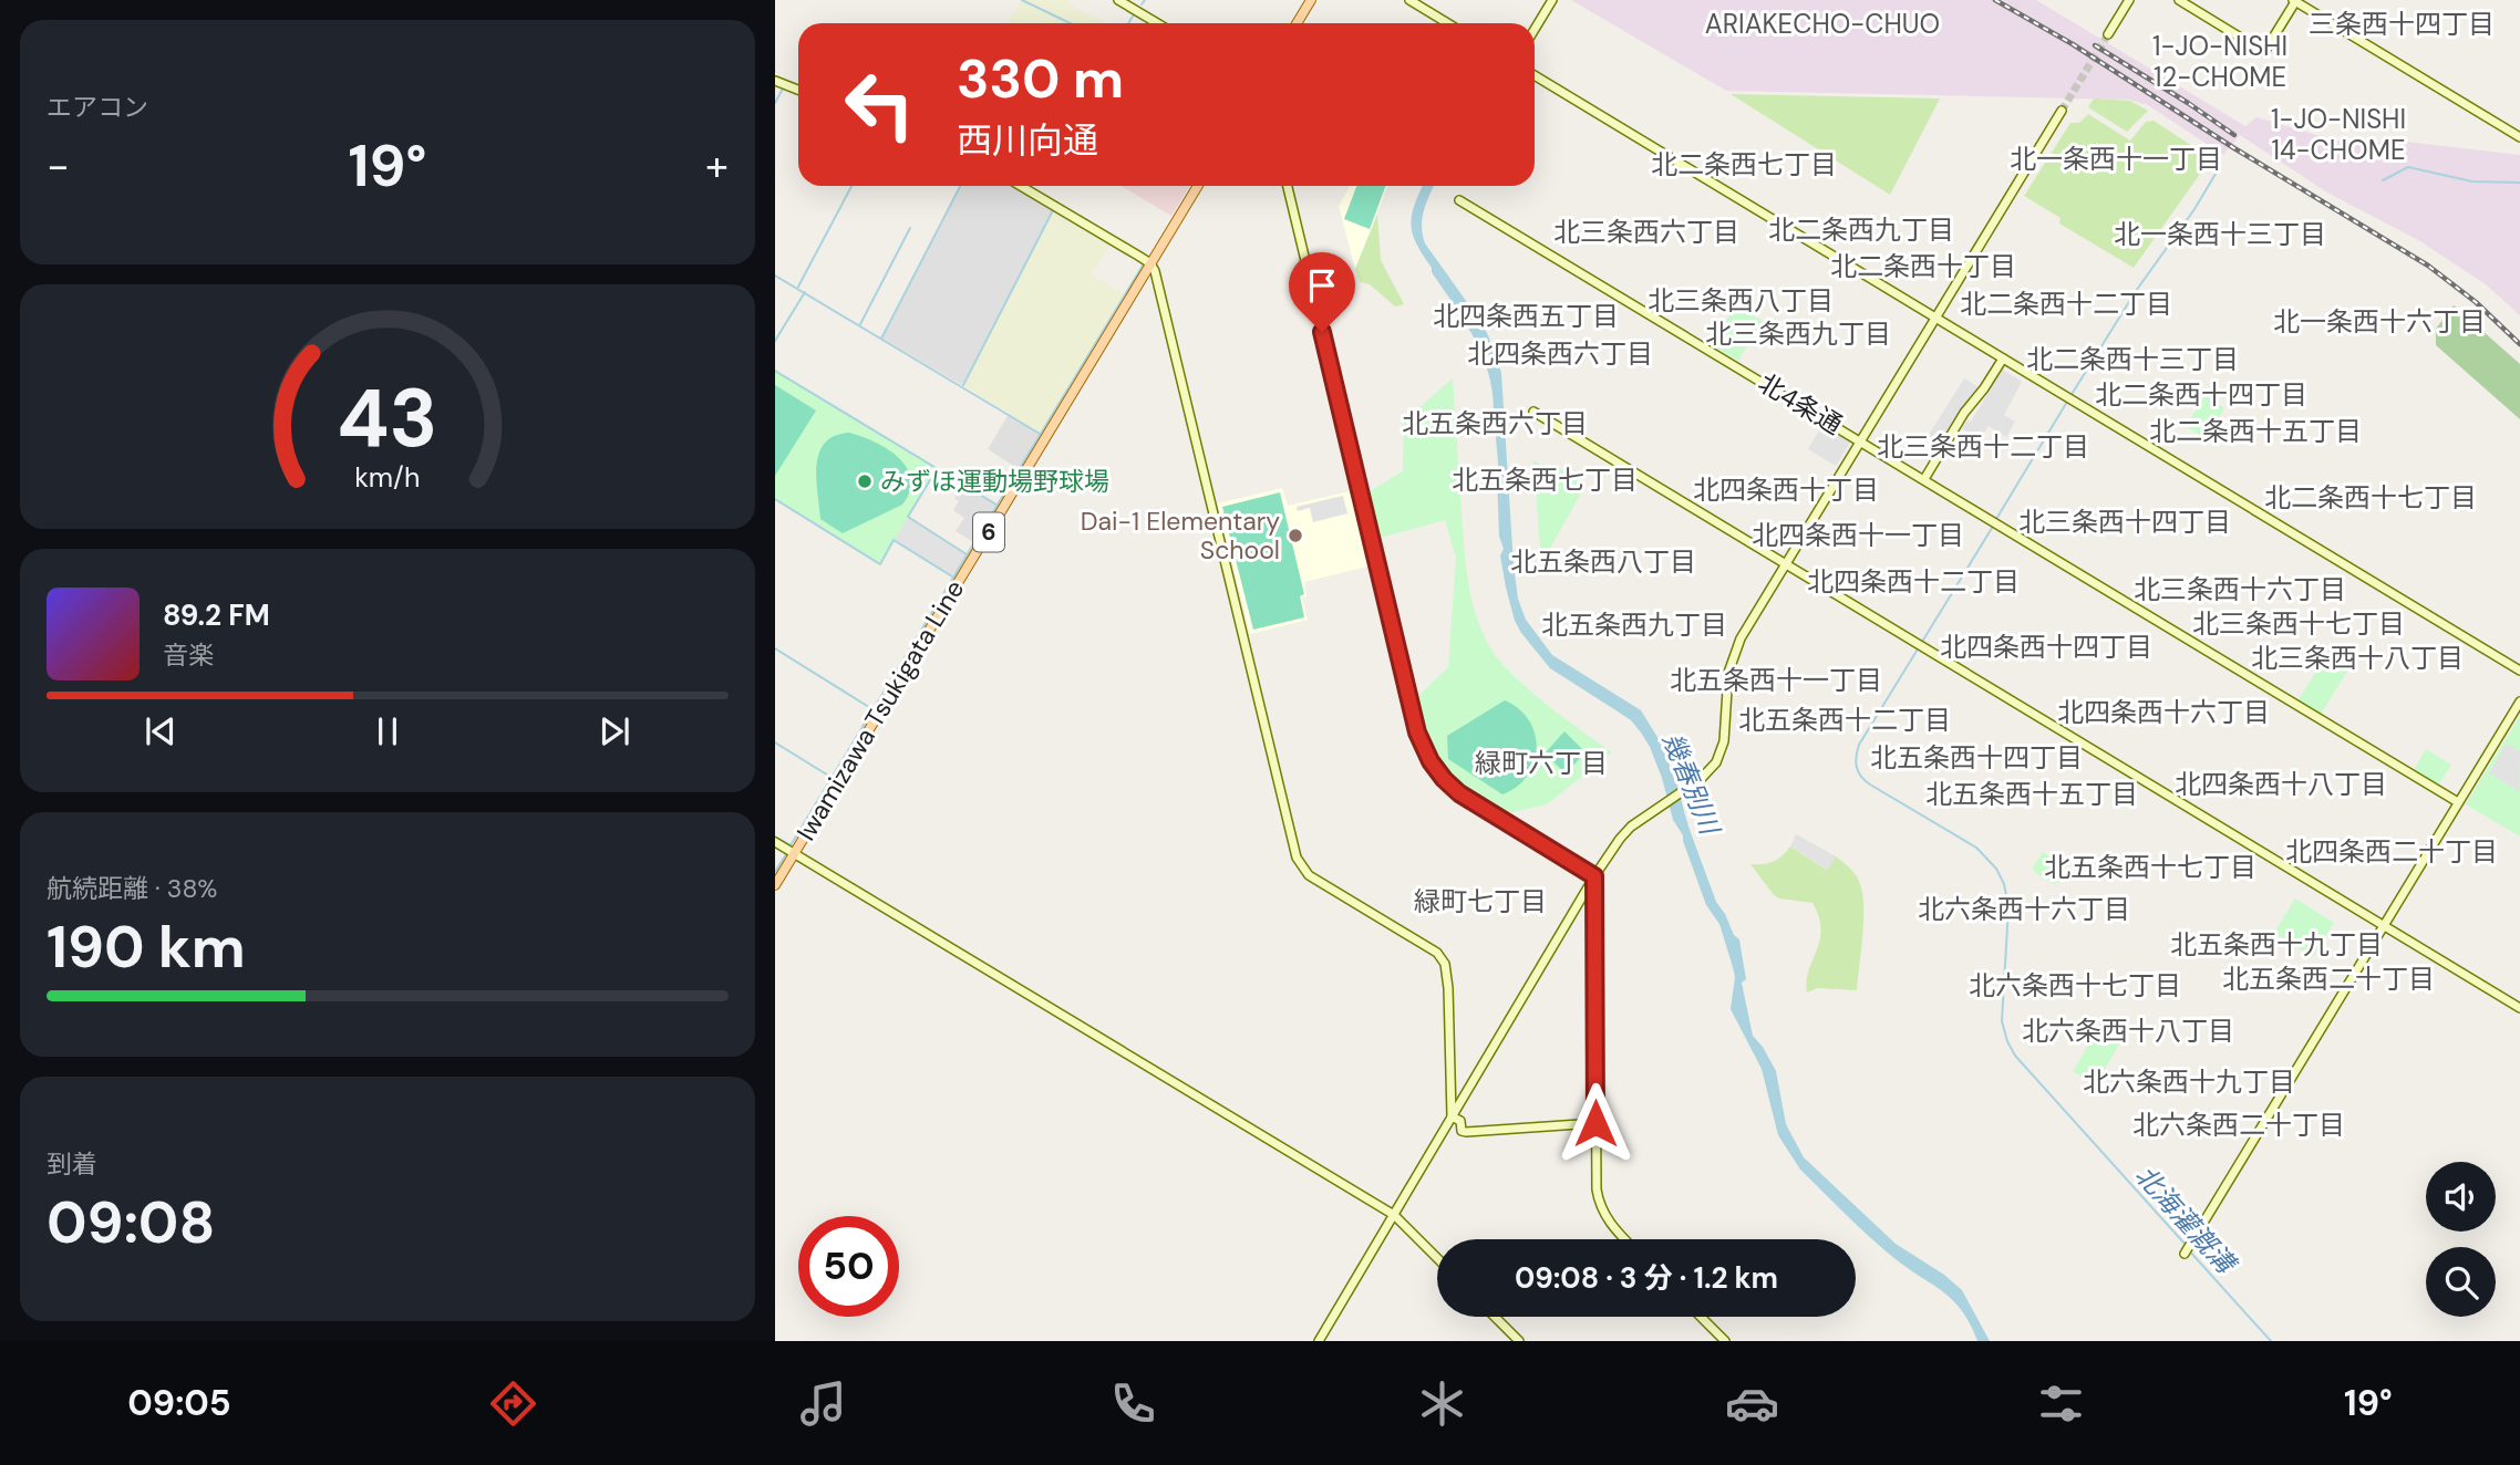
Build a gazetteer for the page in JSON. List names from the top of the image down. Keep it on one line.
{"streets":{"main road":["6","Iwamizawa Tsukigata Line"],"street":["北4条通"]},"districts":["ARIAKECHO-CHUO","三条西十四丁目","1-JO-NISHI 12-CHOME","1-JO-NISHI 14-CHOME","北一条西十一丁目","北二条西七丁目","北二条西九丁目","北三条西六丁目","北一条西十三丁目","北二条西十丁目","北三条西八丁目","北二条西十二丁目","北四条西五丁目","北一条西十六丁目","北三条西九丁目","北四条西六丁目","北二条西十三丁目","北二条西十四丁目","北五条西六丁目","北二条西十五丁目","北三条西十二丁目","北五条西七丁目","北四条西十丁目","北二条西十七丁目","北三条西十四丁目","北四条西十一丁目","北五条西八丁目","北四条西十二丁目","北三条西十六丁目","北三条西十七丁目","北五条西九丁目","北四条西十四丁目","北三条西十八丁目","北五条西十一丁目","北四条西十六丁目","北五条西十二丁目","北五条西十四丁目","緑町六丁目","北四条西十八丁目","北五条西十五丁目","北四条西二十丁目","北五条西十七丁目","緑町七丁目","北六条西十六丁目","北五条西十九丁目","北五条西二十丁目","北六条西十七丁目","北六条西十八丁目","北六条西十九丁目","北六条西二十丁目"],"water":["幾春別川","北海灌漑溝"],"places":["みずほ運動場野球場","Dai-1 Elementary School"],"page":{"tile":["エアコン",["航続距離 · 38%","190 km"],["到着","09:08"]],"turn":["330 m","西川向通"],"heat":["−","19°","+"],"song":["89.2 FM","音楽"],"limit":"50","trip":"09:08 · 3 分 · 1.2 km","tabs":["09:05","19°"],"gauge":["43","km/h"]}}
